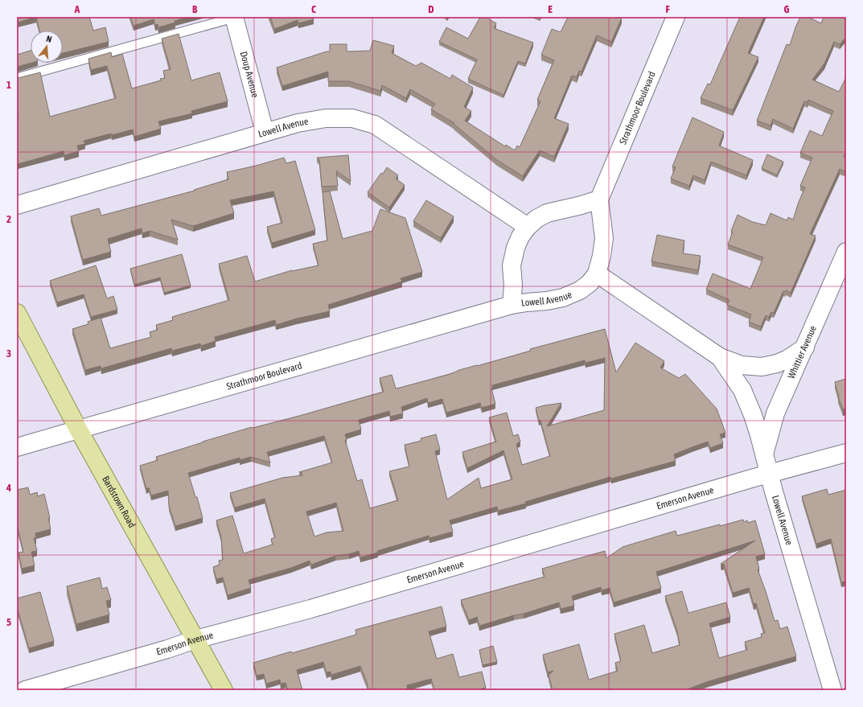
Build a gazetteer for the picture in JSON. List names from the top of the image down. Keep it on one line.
{"streets":{"main road":["Bardstown Road"],"street":["Doup Avenue","Strathmoor Boulevard","Lowell Avenue","Whittier Avenue","Emerson Avenue"]},"crossings":[["Doup Avenue","Lowell Avenue"],["Strathmoor Boulevard","Lowell Avenue"],["Strathmoor Boulevard","Bardstown Road"],["Lowell Avenue","Whittier Avenue"],["Lowell Avenue","Emerson Avenue"],["Emerson Avenue","Bardstown Road"]],"north":"top","grid":{"columns":["A","B","C","D","E","F","G"],"rows":["1","2","3","4","5"]}}
